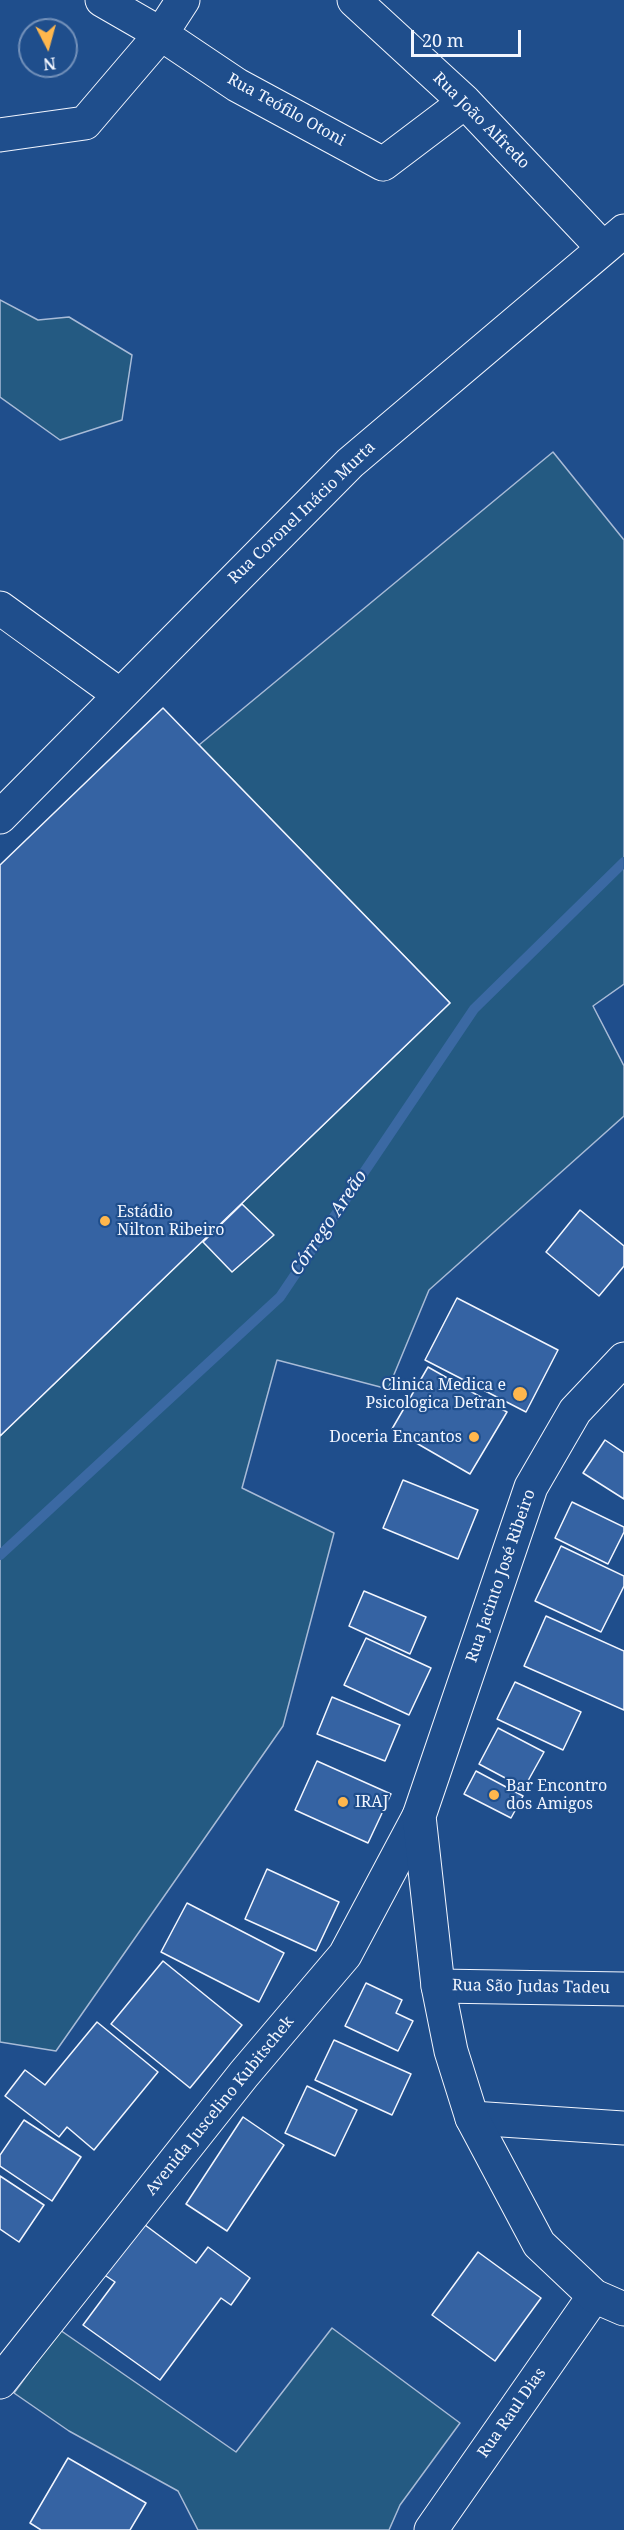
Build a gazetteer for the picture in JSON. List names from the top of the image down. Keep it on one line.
{"streets":{"street":["Rua Teófilo Otoni","Rua João Alfredo","Rua Coronel Inácio Murta","Rua Jacinto José Ribeiro","Rua São Judas Tadeu","Avenida Juscelino Kubitschek","Rua Raul Dias"]},"crossings":[["Rua Teófilo Otoni","Rua João Alfredo"],["Rua João Alfredo","Rua Coronel Inácio Murta"],["Rua Jacinto José Ribeiro","Avenida Juscelino Kubitschek"]],"water":["Córrego Areão"],"places":["Estádio Nilton Ribeiro","Clinica Medica e Psicologica Detran","Doceria Encantos","Bar Encontro dos Amigos","IRAJ"],"scale_bar":"20 m","north":"bottom"}
